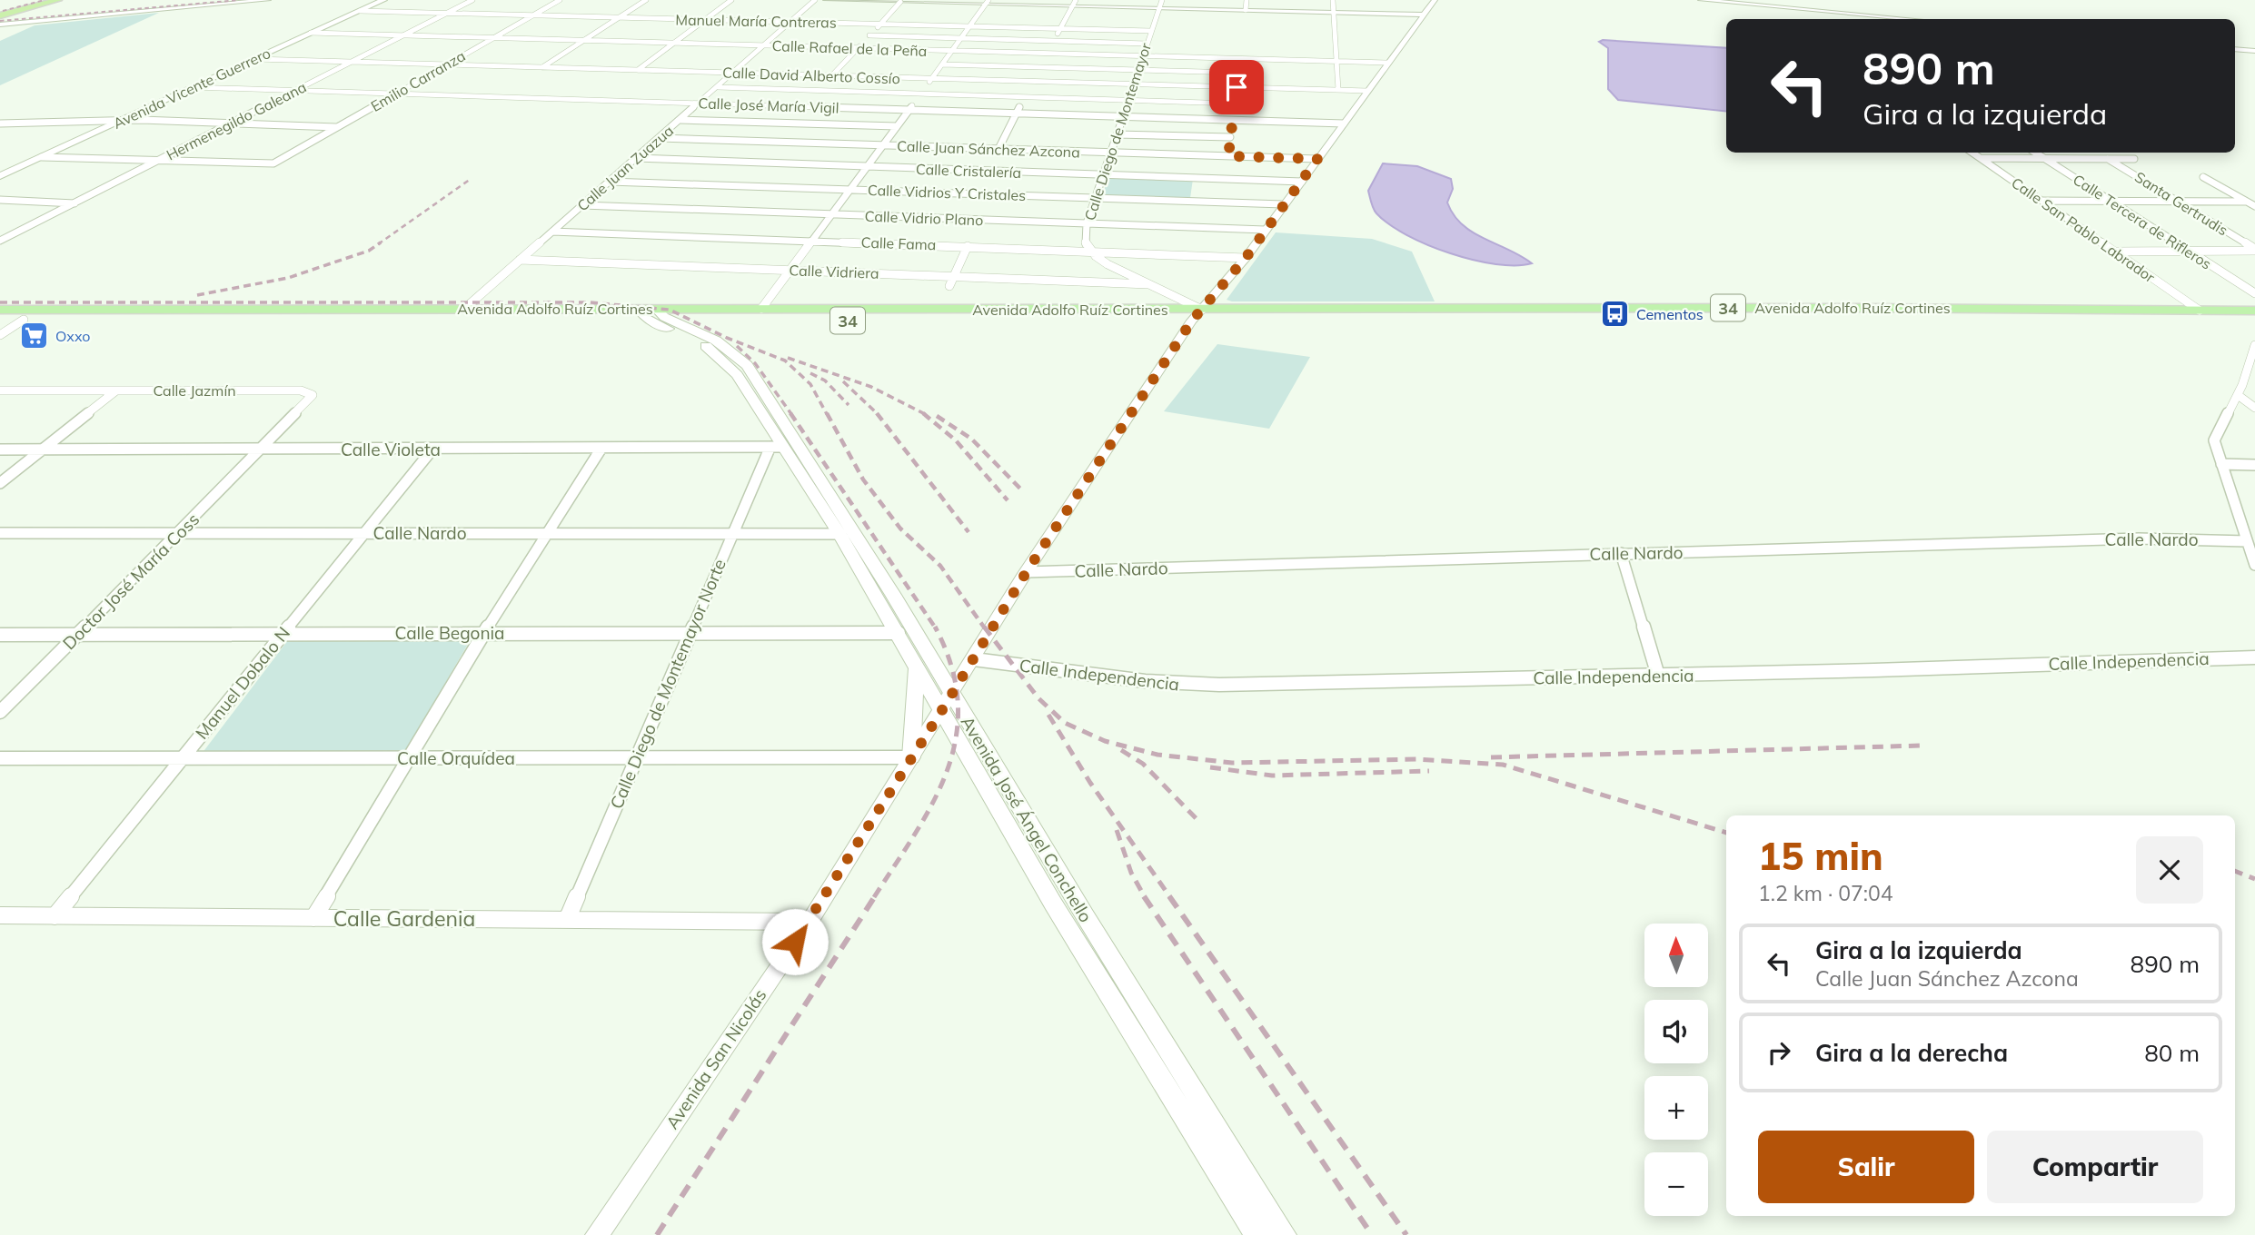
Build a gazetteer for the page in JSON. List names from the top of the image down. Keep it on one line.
{"streets":{"main road":["Avenida Vicente Guerrero","34","Avenida Adolfo Ruíz Cortines","Avenida José Ángel Conchello"],"street":["Manuel María Contreras","Calle Rafael de la Peña","Calle David Alberto Cossío","Emilio Carranza","Calle José María Vigil","Hermenegildo Galeana","Calle Diego de Montemayor","Calle Juan Sánchez Azcona","Calle Juan Zuazua","Calle Cristalería","Calle Vidrios Y Cristales","Santa Gertrudis","Calle Vidrio Plano","Calle Tercera de Rifleros","Calle San Pablo Labrador","Calle Fama","Calle Vidriera","Calle Jazmín","Calle Violeta","Calle Nardo","Doctor José María Coss","Calle Begonia","Calle Independencia","Manuel Dobalo N","Calle Diego de Montemayor Norte","Calle Orquídea","Calle Gardenia","Avenida San Nicolás"]},"crossings":[["Manuel María Contreras","Emilio Carranza"],["Manuel María Contreras","Avenida Vicente Guerrero"],["Manuel María Contreras","Hermenegildo Galeana"],["Manuel María Contreras","Calle Diego de Montemayor"],["Manuel María Contreras","Calle Juan Zuazua"],["Calle Rafael de la Peña","Emilio Carranza"],["Calle Rafael de la Peña","Avenida Vicente Guerrero"],["Calle Rafael de la Peña","Hermenegildo Galeana"],["Calle Rafael de la Peña","Calle Diego de Montemayor"],["Calle Rafael de la Peña","Calle Juan Zuazua"],["Calle Rafael de la Peña","Avenida San Nicolás"],["Calle David Alberto Cossío","Emilio Carranza"],["Calle David Alberto Cossío","Avenida Vicente Guerrero"],["Calle David Alberto Cossío","Hermenegildo Galeana"],["Calle David Alberto Cossío","Calle Diego de Montemayor"],["Calle David Alberto Cossío","Calle Juan Zuazua"],["Calle David Alberto Cossío","Avenida San Nicolás"],["Emilio Carranza","Calle José María Vigil"],["Emilio Carranza","Hermenegildo Galeana"],["Avenida Vicente Guerrero","Calle José María Vigil"],["Calle José María Vigil","Hermenegildo Galeana"],["Calle José María Vigil","Calle Diego de Montemayor"],["Calle José María Vigil","Calle Juan Zuazua"],["Calle José María Vigil","Avenida San Nicolás"],["Calle Diego de Montemayor","Calle Juan Sánchez Azcona"],["Calle Diego de Montemayor","Calle Cristalería"],["Calle Diego de Montemayor","Calle Vidrios Y Cristales"],["Calle Diego de Montemayor","Calle Vidrio Plano"],["Calle Diego de Montemayor","Calle Fama"],["Calle Juan Sánchez Azcona","Calle Juan Zuazua"],["Calle Juan Sánchez Azcona","Avenida San Nicolás"],["Calle Juan Zuazua","Calle Cristalería"],["Calle Juan Zuazua","Calle Vidrios Y Cristales"],["Calle Juan Zuazua","Calle Vidrio Plano"],["Calle Juan Zuazua","Calle Fama"],["Calle Juan Zuazua","Calle Vidriera"],["Calle Juan Zuazua","Avenida Adolfo Ruíz Cortines"],["Calle Cristalería","Avenida San Nicolás"],["Calle Vidrios Y Cristales","Avenida San Nicolás"],["Calle Vidrio Plano","Avenida San Nicolás"],["Calle San Pablo Labrador","Avenida Adolfo Ruíz Cortines"],["Calle Fama","Avenida San Nicolás"],["Avenida Adolfo Ruíz Cortines","Avenida José Ángel Conchello"],["Avenida Adolfo Ruíz Cortines","Avenida San Nicolás"],["Calle Jazmín","Calle Violeta"],["Calle Jazmín","Doctor José María Coss"],["Calle Violeta","Doctor José María Coss"],["Calle Violeta","Manuel Dobalo N"],["Calle Violeta","Calle Diego de Montemayor Norte"],["Calle Violeta","Avenida José Ángel Conchello"],["Calle Nardo","Doctor José María Coss"],["Calle Nardo","Manuel Dobalo N"],["Calle Nardo","Calle Diego de Montemayor Norte"],["Calle Nardo","Avenida José Ángel Conchello"],["Calle Nardo","Avenida San Nicolás"],["Doctor José María Coss","Calle Begonia"],["Calle Begonia","Manuel Dobalo N"],["Calle Begonia","Calle Diego de Montemayor Norte"],["Calle Begonia","Avenida José Ángel Conchello"],["Calle Independencia","Avenida San Nicolás"],["Manuel Dobalo N","Calle Orquídea"],["Manuel Dobalo N","Calle Gardenia"],["Calle Diego de Montemayor Norte","Calle Orquídea"],["Calle Diego de Montemayor Norte","Avenida José Ángel Conchello"],["Calle Diego de Montemayor Norte","Calle Gardenia"],["Calle Orquídea","Avenida San Nicolás"],["Avenida José Ángel Conchello","Avenida San Nicolás"],["Calle Gardenia","Avenida San Nicolás"]],"places":{"bus stop":["Cementos"],"supermarket":["Oxxo"]},"north":"top","page":{"turn":["890 m","Gira a la izquierda"],"heading":["15 min","1.2 km · 07:04"],"map_buttons":["+","−"],"list":[{"name":"Gira a la izquierda","note":"Calle Juan Sánchez Azcona","value":"890 m"},{"name":"Gira a la derecha","value":"80 m"}],"buttons":["Salir","Compartir"]}}
